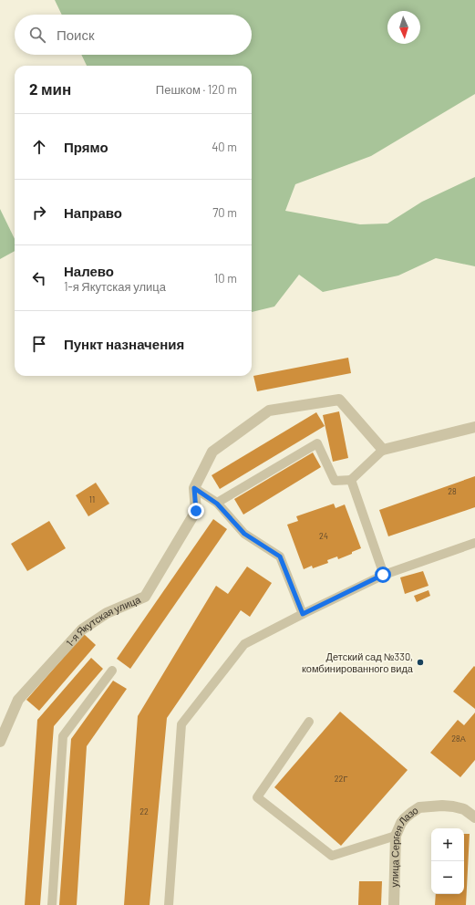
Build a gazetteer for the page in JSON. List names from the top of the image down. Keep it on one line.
{"streets":{"street":["1-я Якутская улица","улица Сергея Лазо"]},"places":["Детский сад №330, комбинированного вида"],"house_numbers":["28","11","24","28А","22Г","22"],"north":"bottom","page":{"search":"Поиск","heading":["2 мин","Пешком · 120 m"],"list":[["Прямо","40 m"],["Направо","70 m"],["Налево","1-я Якутская улица","10 m"],"Пункт назначения"],"map_buttons":["+","−"]}}
